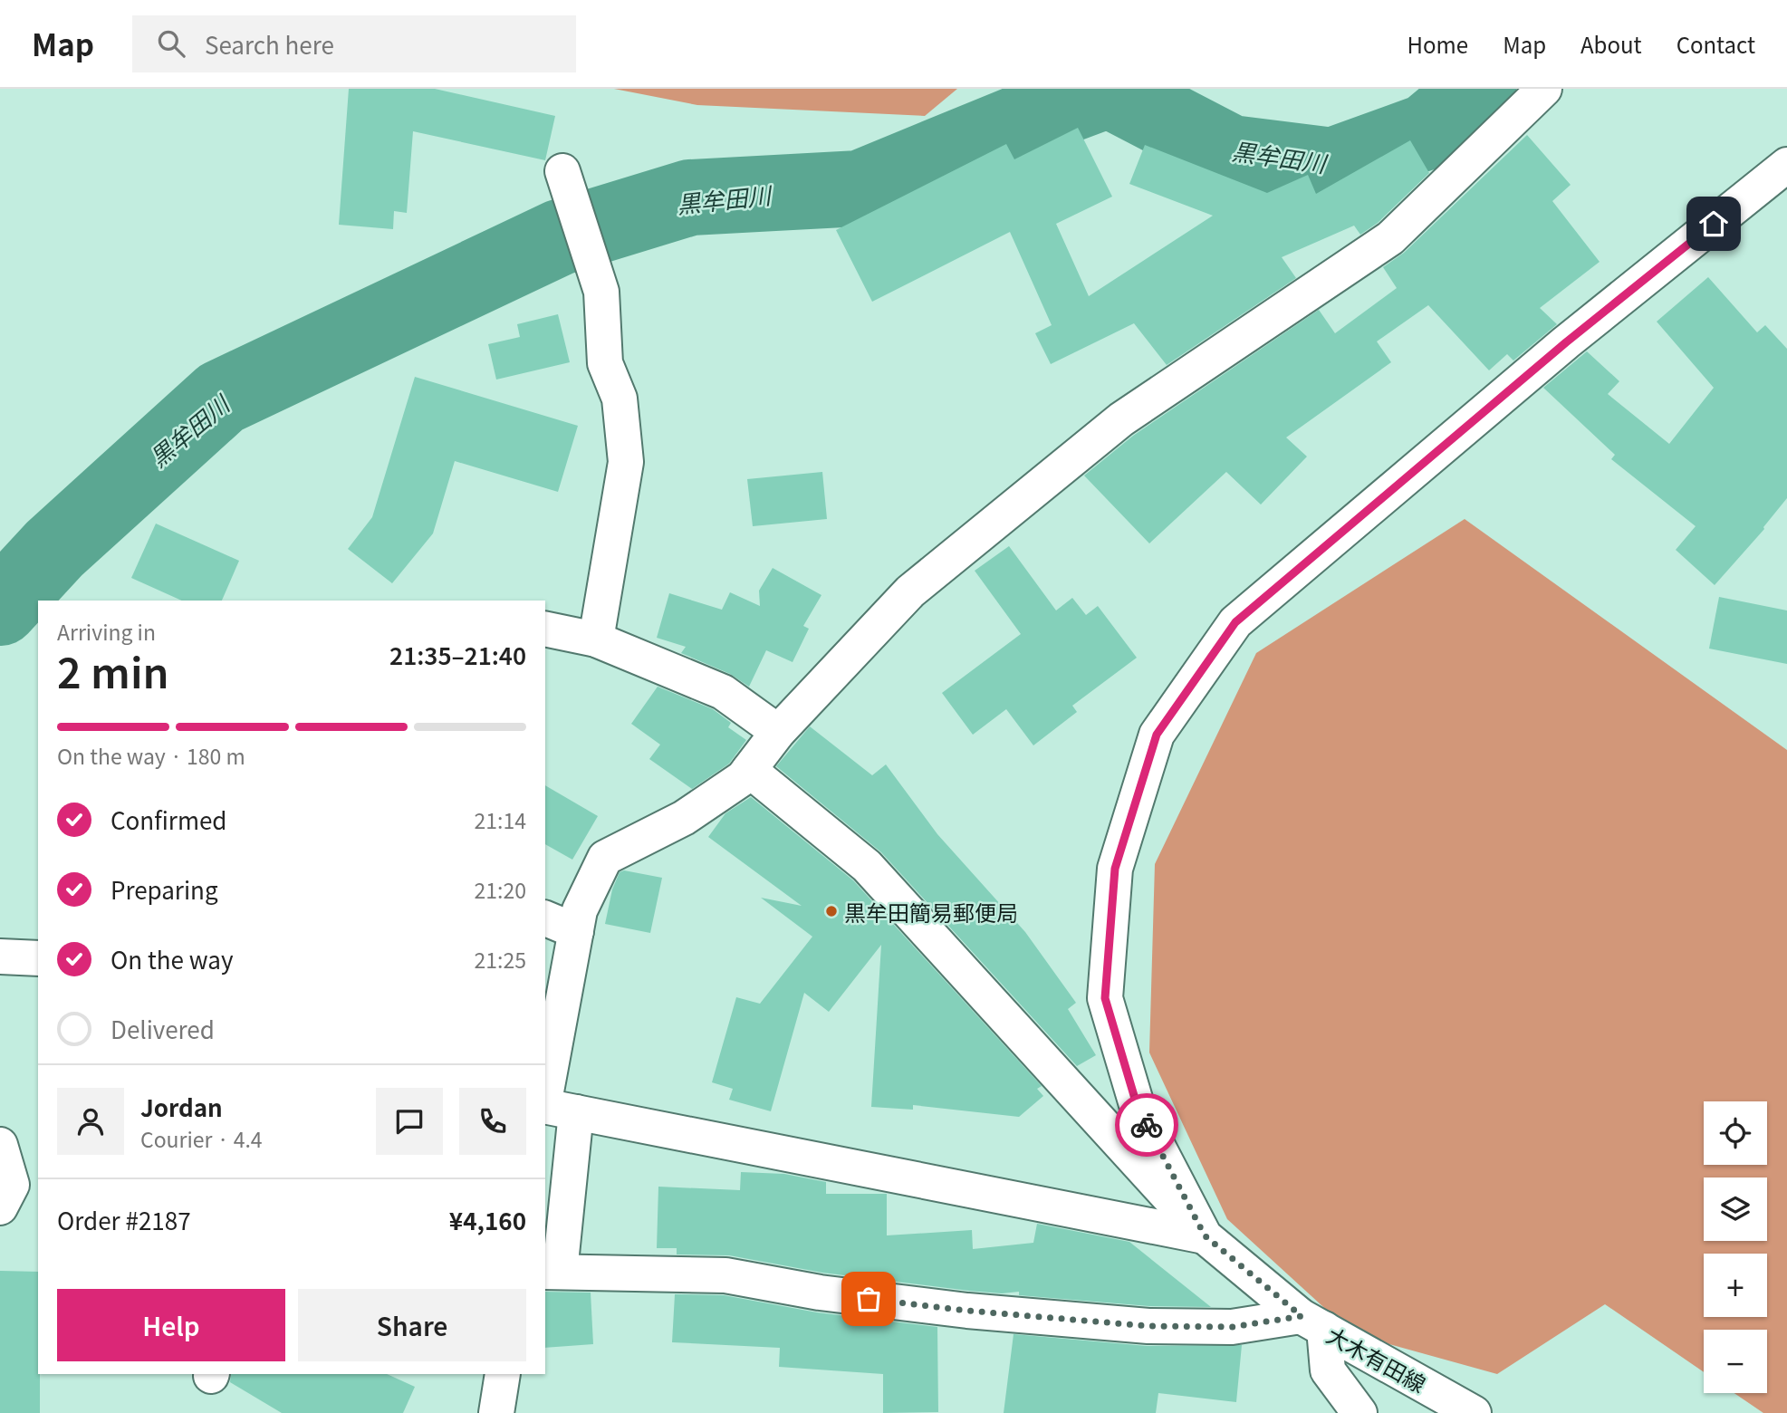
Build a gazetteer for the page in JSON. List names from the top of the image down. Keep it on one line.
{"streets":{"street":["大木有田線"]},"water":["黒牟田川"],"places":["黒牟田簡易郵便局"],"page":{"header":"Map","search":"Search here","nav":["Home","Map","About","Contact"],"heading":["2 min","Arriving in","21:35–21:40"],"panel":["Jordan","Courier · 4.4","Order #2187","¥4,160"],"bar":"On the way · 180 m","list":[["Confirmed","21:14"],["Preparing","21:20"],["On the way","21:25"],"Delivered"],"map_buttons":["+","−"],"buttons":["Help","Share"]}}
